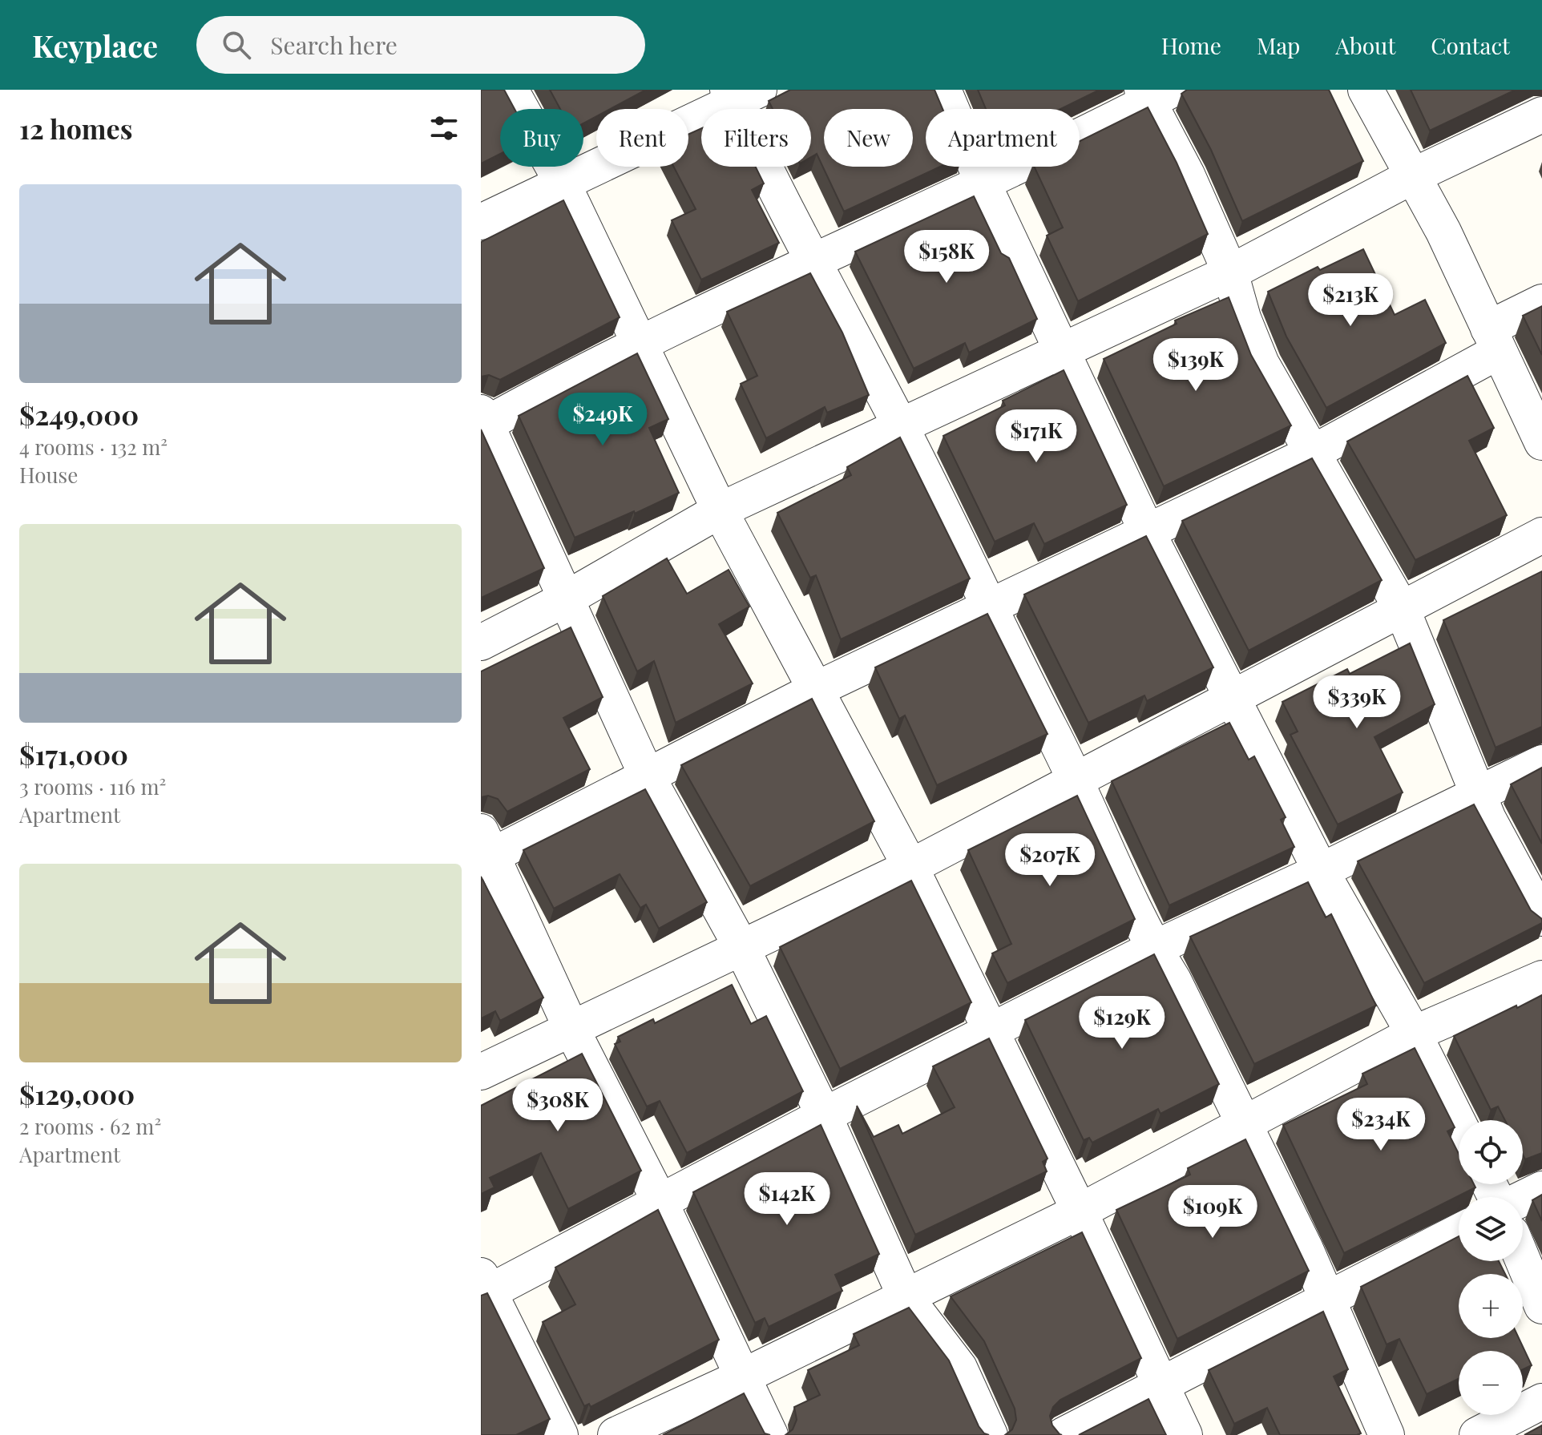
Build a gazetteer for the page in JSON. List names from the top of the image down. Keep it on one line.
{"page":{"header":"Keyplace","search":"Search here","nav":["Home","Map","About","Contact"],"heading":"12 homes","chip":["Buy","Rent","Filters","New","Apartment"],"list":[{"name":"$249,000","note":"4 rooms · 132 m² · House"},{"name":"$171,000","note":"3 rooms · 116 m² · Apartment"},{"name":"$129,000","note":"2 rooms · 62 m² · Apartment"}],"price":["$158K","$213K","$139K","$249K","$171K","$339K","$207K","$129K","$308K","$234K","$142K","$109K"],"map_buttons":["+","−"]}}
